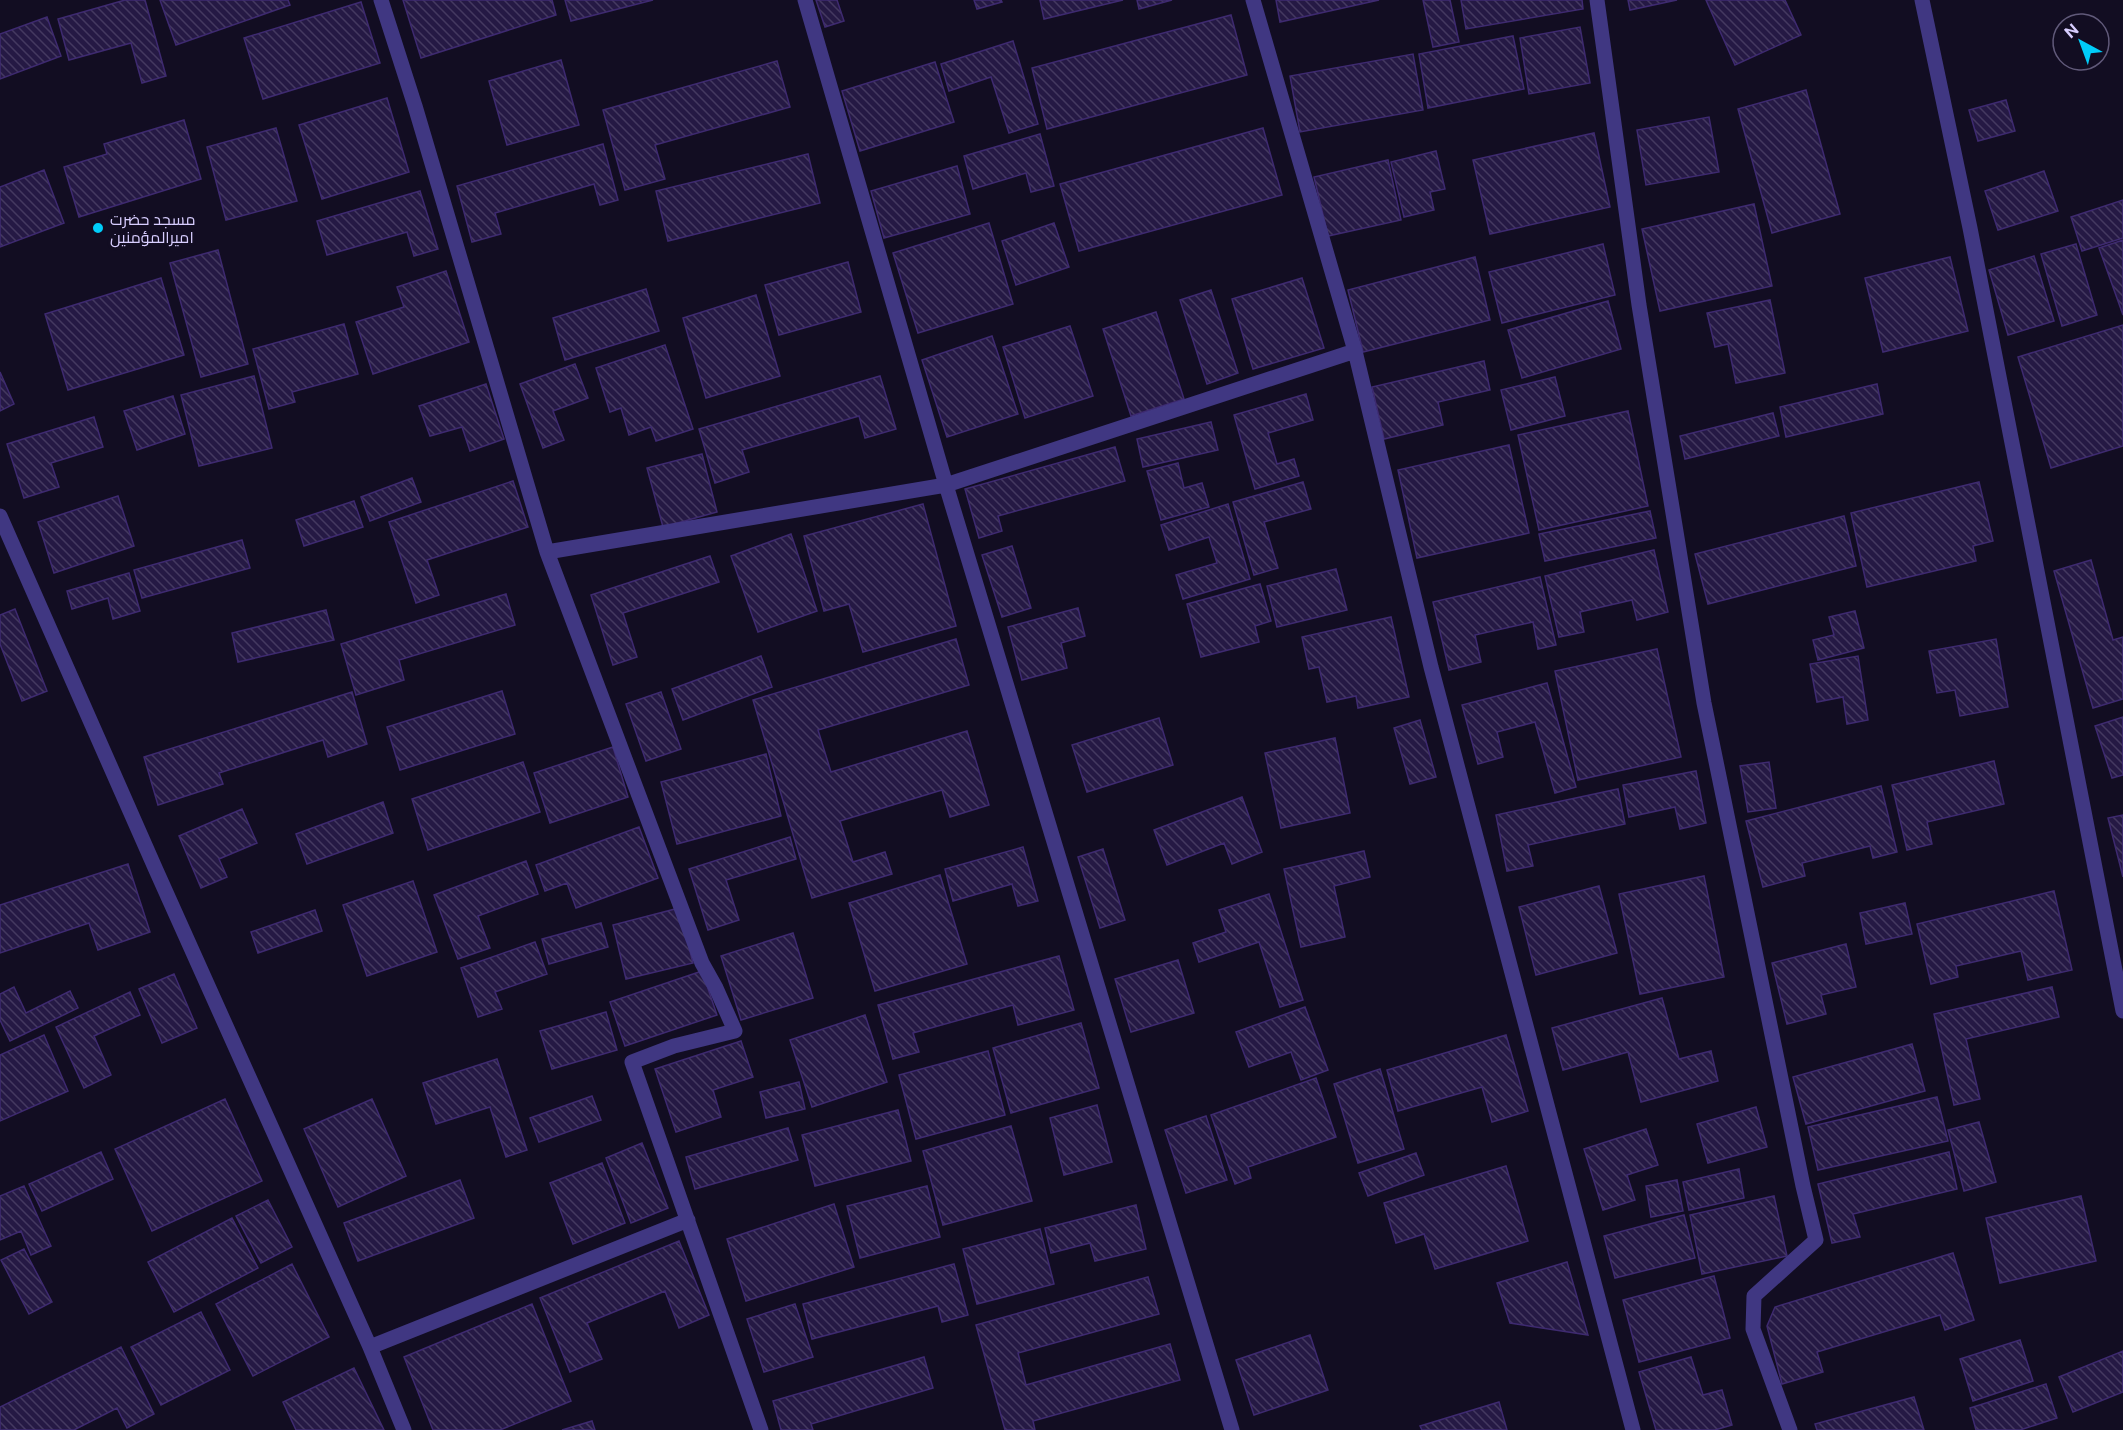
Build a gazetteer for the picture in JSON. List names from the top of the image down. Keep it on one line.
{"places":["مسجد حضرت امیرالمؤمنین"],"north":"top left"}
